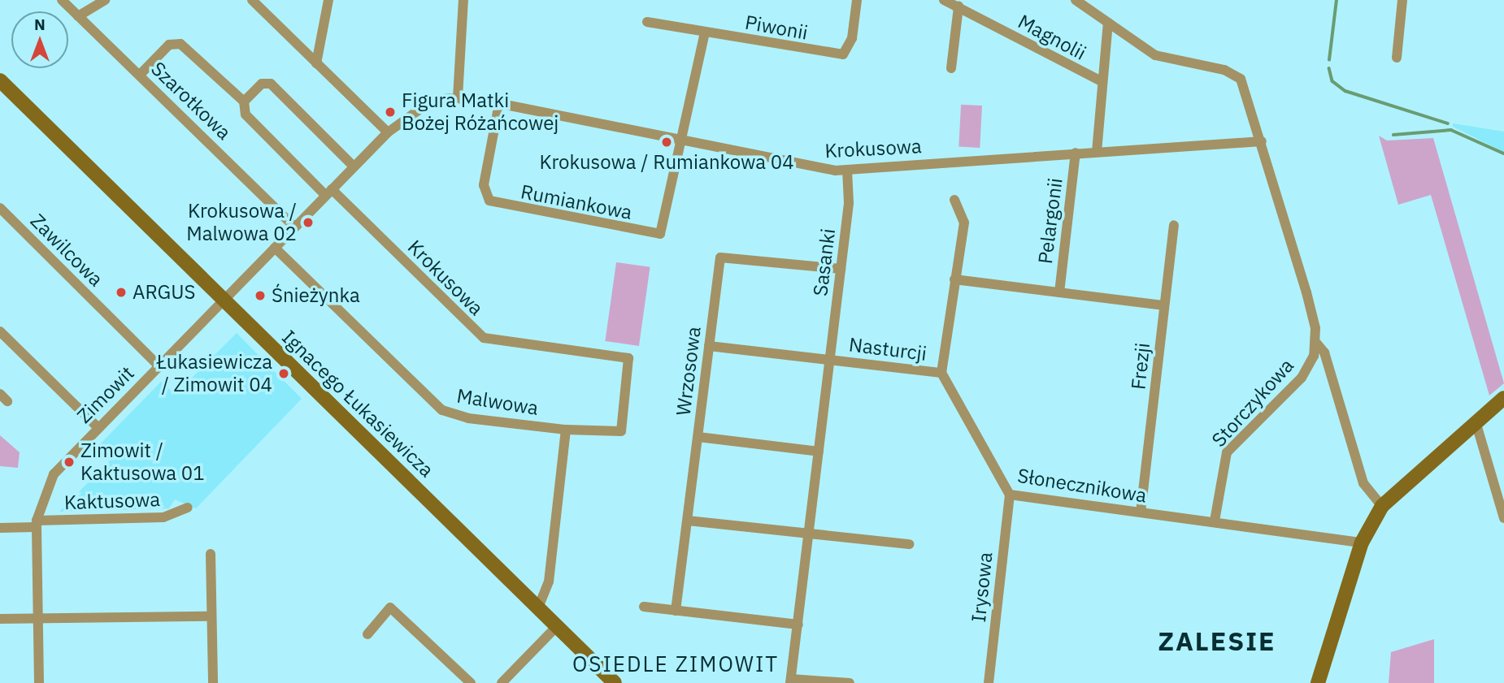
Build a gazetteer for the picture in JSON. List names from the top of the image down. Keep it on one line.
{"streets":{"street":["Piwonii","Magnolii","Szarotkowa","Krokusowa","Rumiankowa","Pelargonii","Zawilcowa","Sasanki","Nasturcji","Frezji","Wrzosowa","Zimowit","Malwowa","Storczykowa","Ignacego Łukasiewicza","Słonecznikowa","Kaktusowa","Irysowa"]},"crossings":[["Magnolii","Krokusowa"],["Magnolii","Storczykowa"],["Szarotkowa","Krokusowa"],["Krokusowa","Rumiankowa"],["Krokusowa","Pelargonii"],["Krokusowa","Sasanki"],["Krokusowa","Zimowit"],["Krokusowa","Malwowa"],["Krokusowa","Storczykowa"],["Krokusowa","Ignacego Łukasiewicza"],["Pelargonii","Frezji"],["Zawilcowa","Zimowit"],["Sasanki","Nasturcji"],["Sasanki","Wrzosowa"],["Nasturcji","Słonecznikowa"],["Frezji","Słonecznikowa"],["Zimowit","Ignacego Łukasiewicza"],["Zimowit","Kaktusowa"],["Storczykowa","Słonecznikowa"],["Słonecznikowa","Irysowa"]],"districts":["ZALESIE","OSIEDLE ZIMOWIT"],"places":["Figura Matki Bożej Różańcowej","Krokusowa / Rumiankowa 04","Krokusowa / Malwowa 02","ARGUS","Śnieżynka","Łukasiewicza / Zimowit 04","Zimowit / Kaktusowa 01"],"north":"top"}
